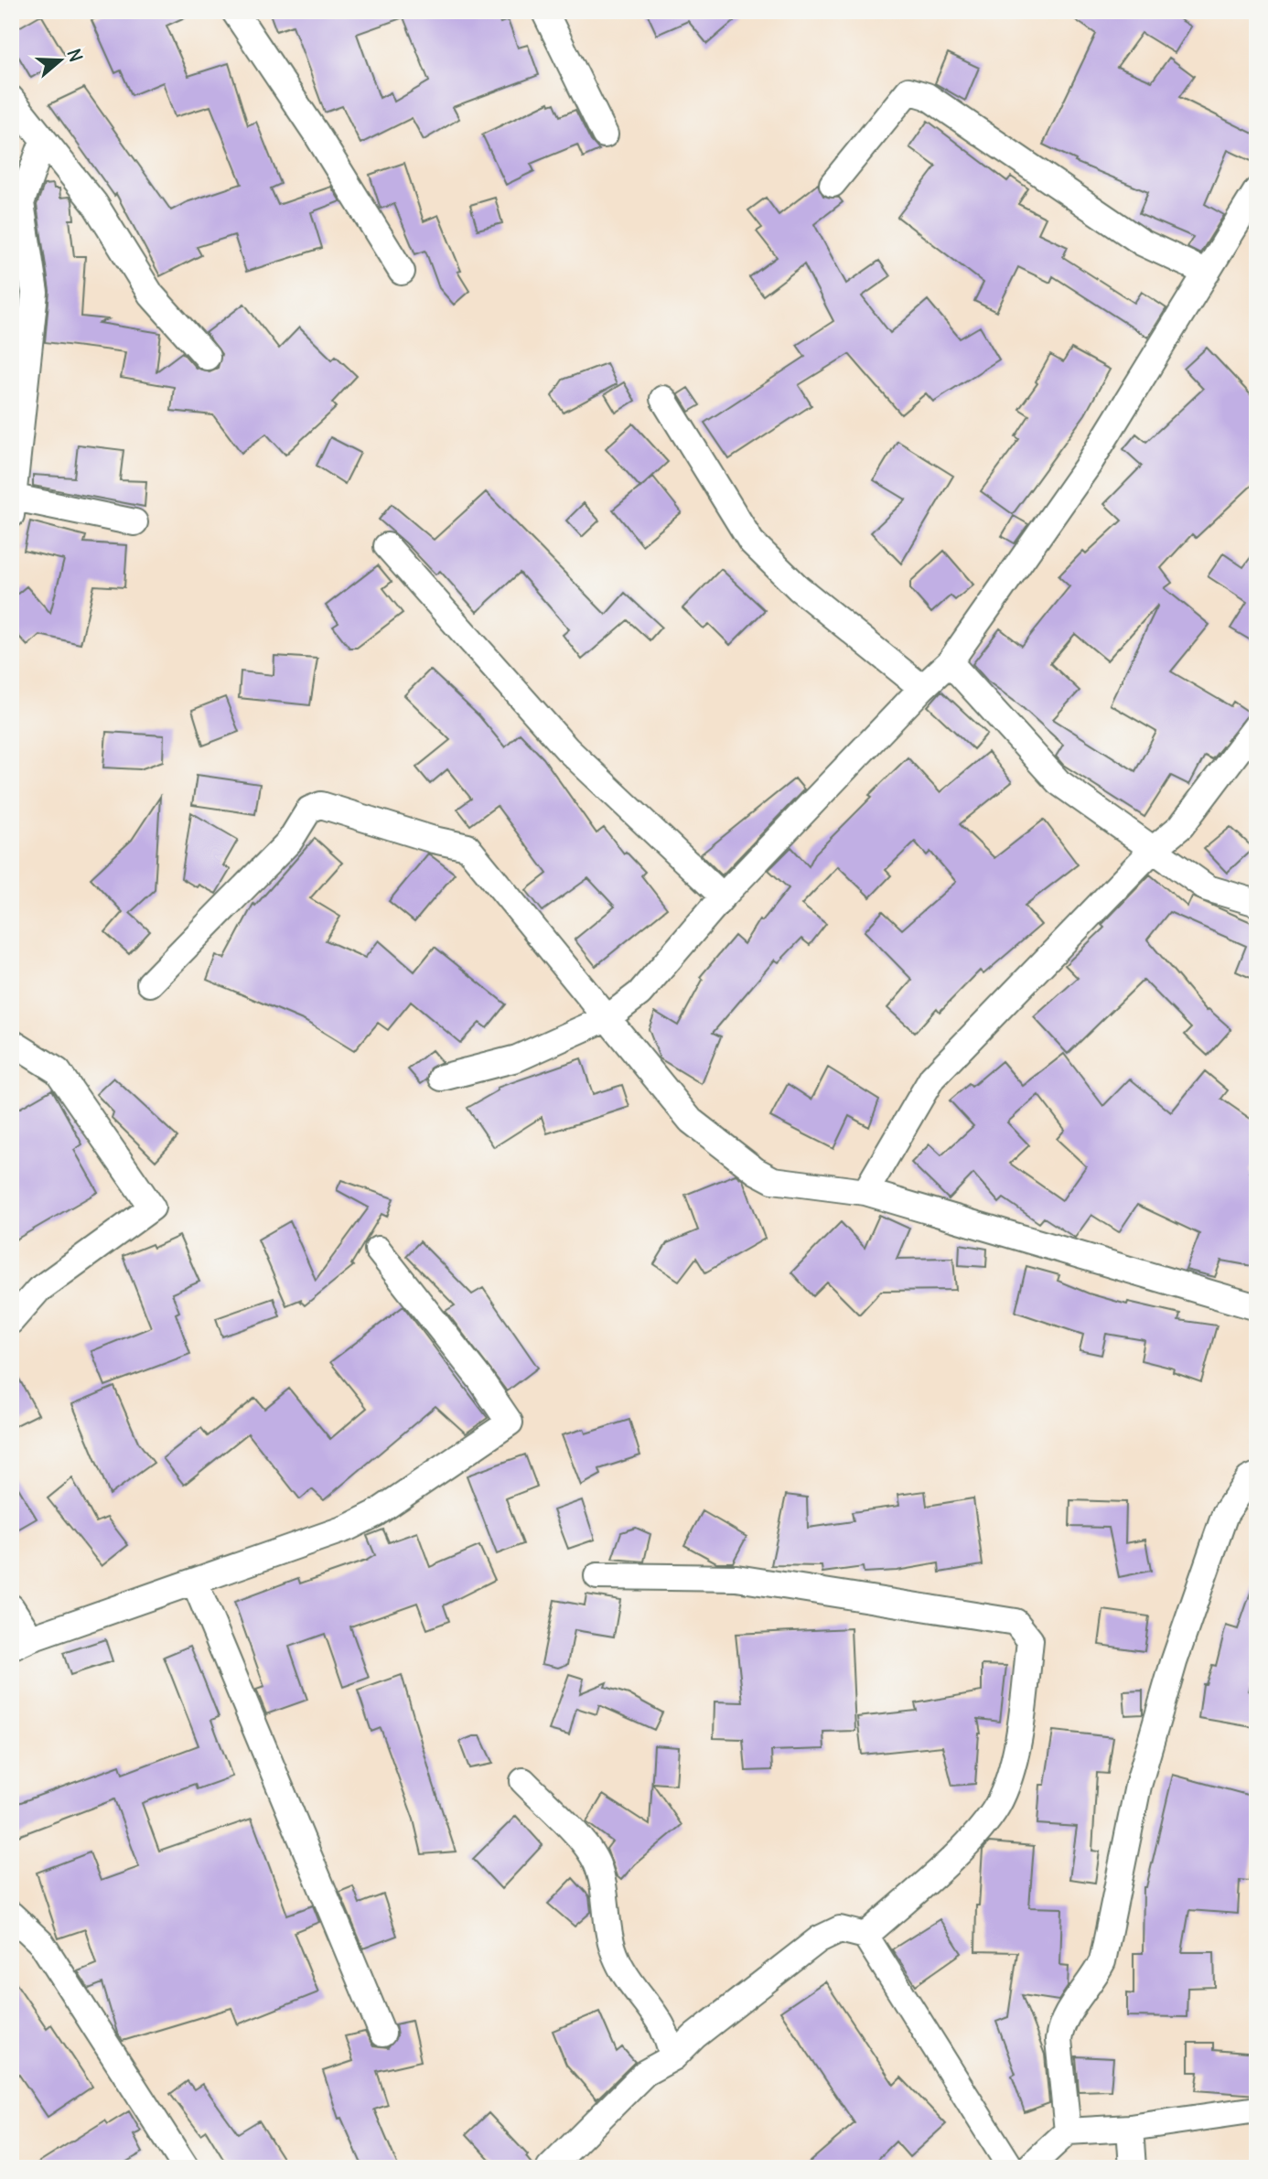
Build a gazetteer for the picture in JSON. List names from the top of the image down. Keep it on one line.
{"north":"right"}
